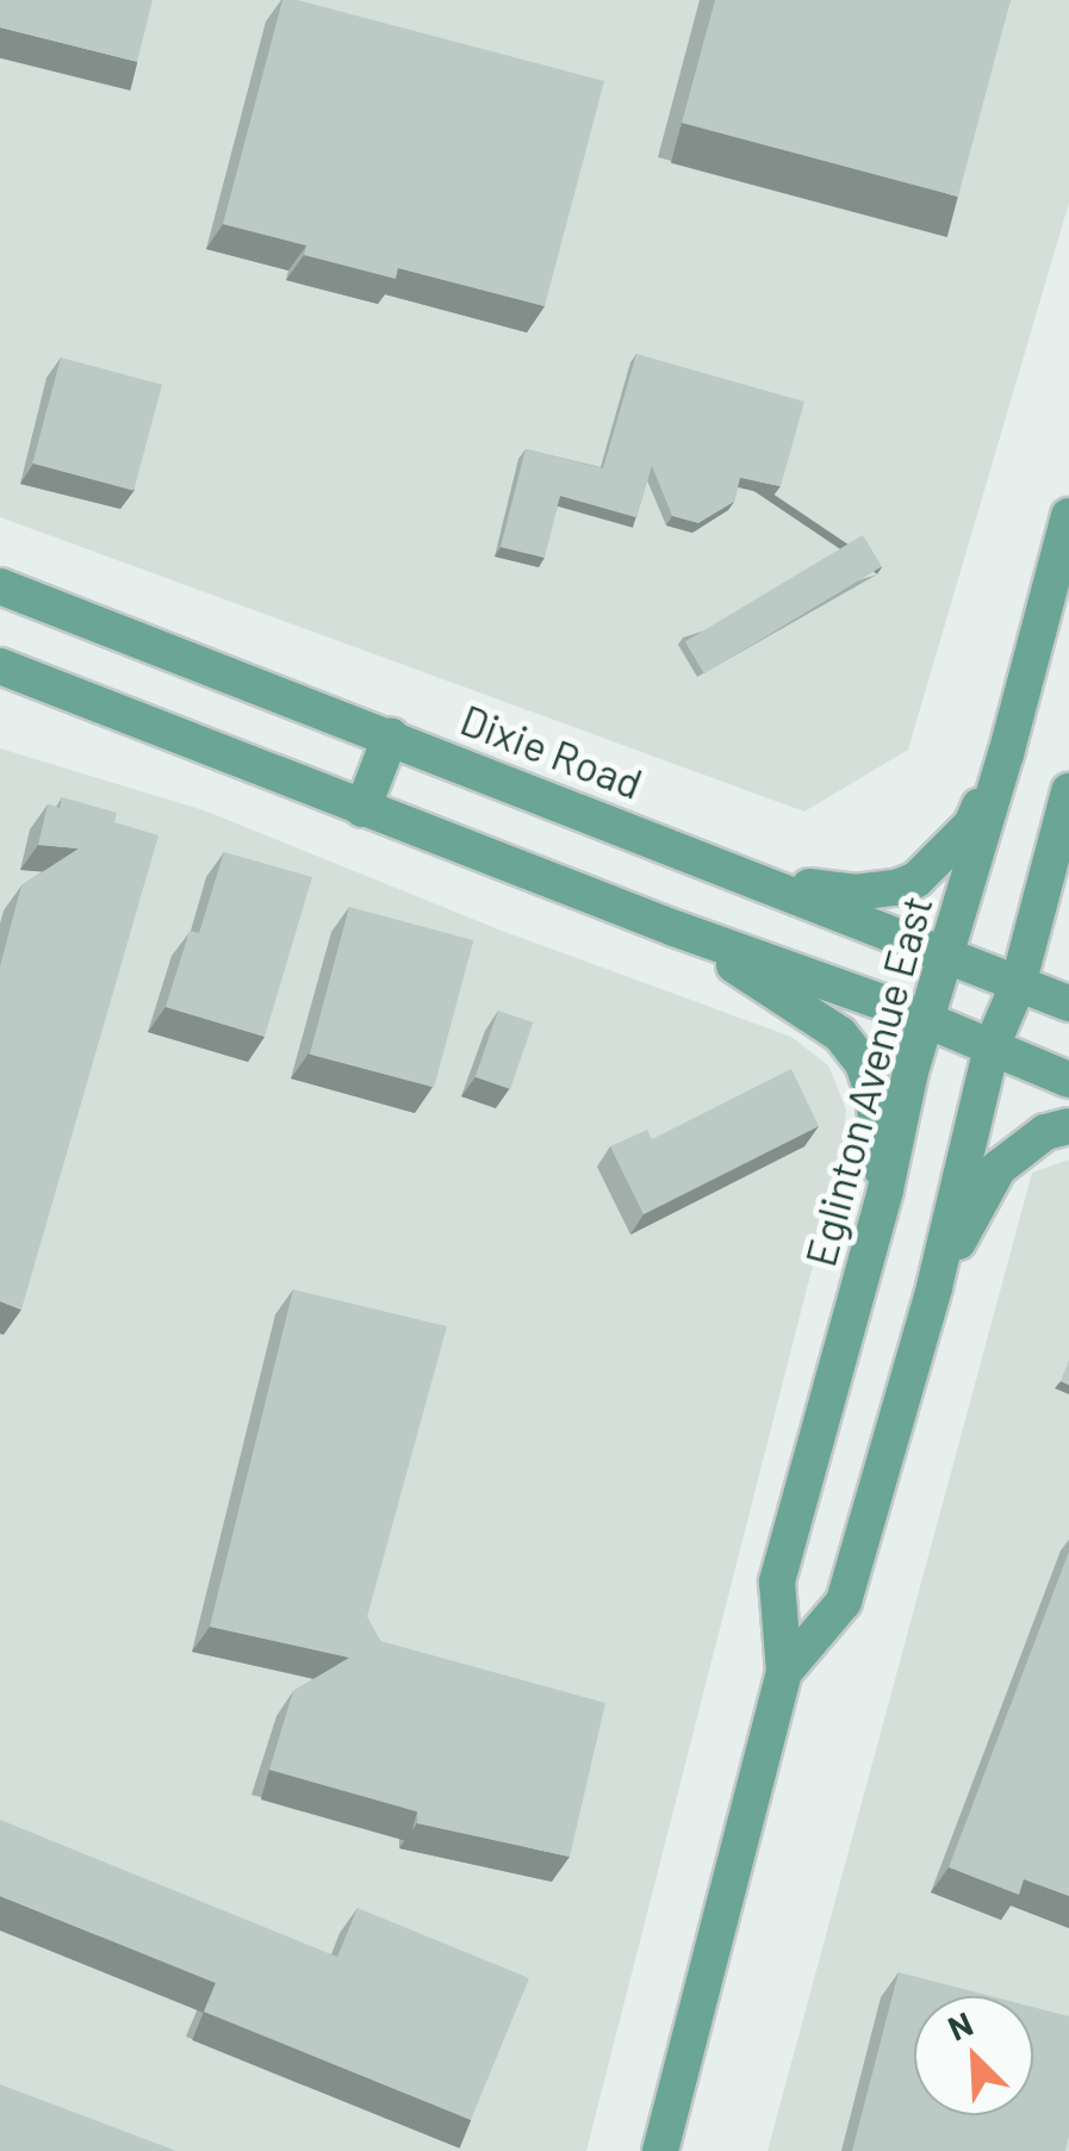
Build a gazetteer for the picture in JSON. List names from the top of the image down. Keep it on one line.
{"streets":{"main road":["Dixie Road","Eglinton Avenue East"]},"crossings":[["Dixie Road","Eglinton Avenue East"]],"north":"top left"}
